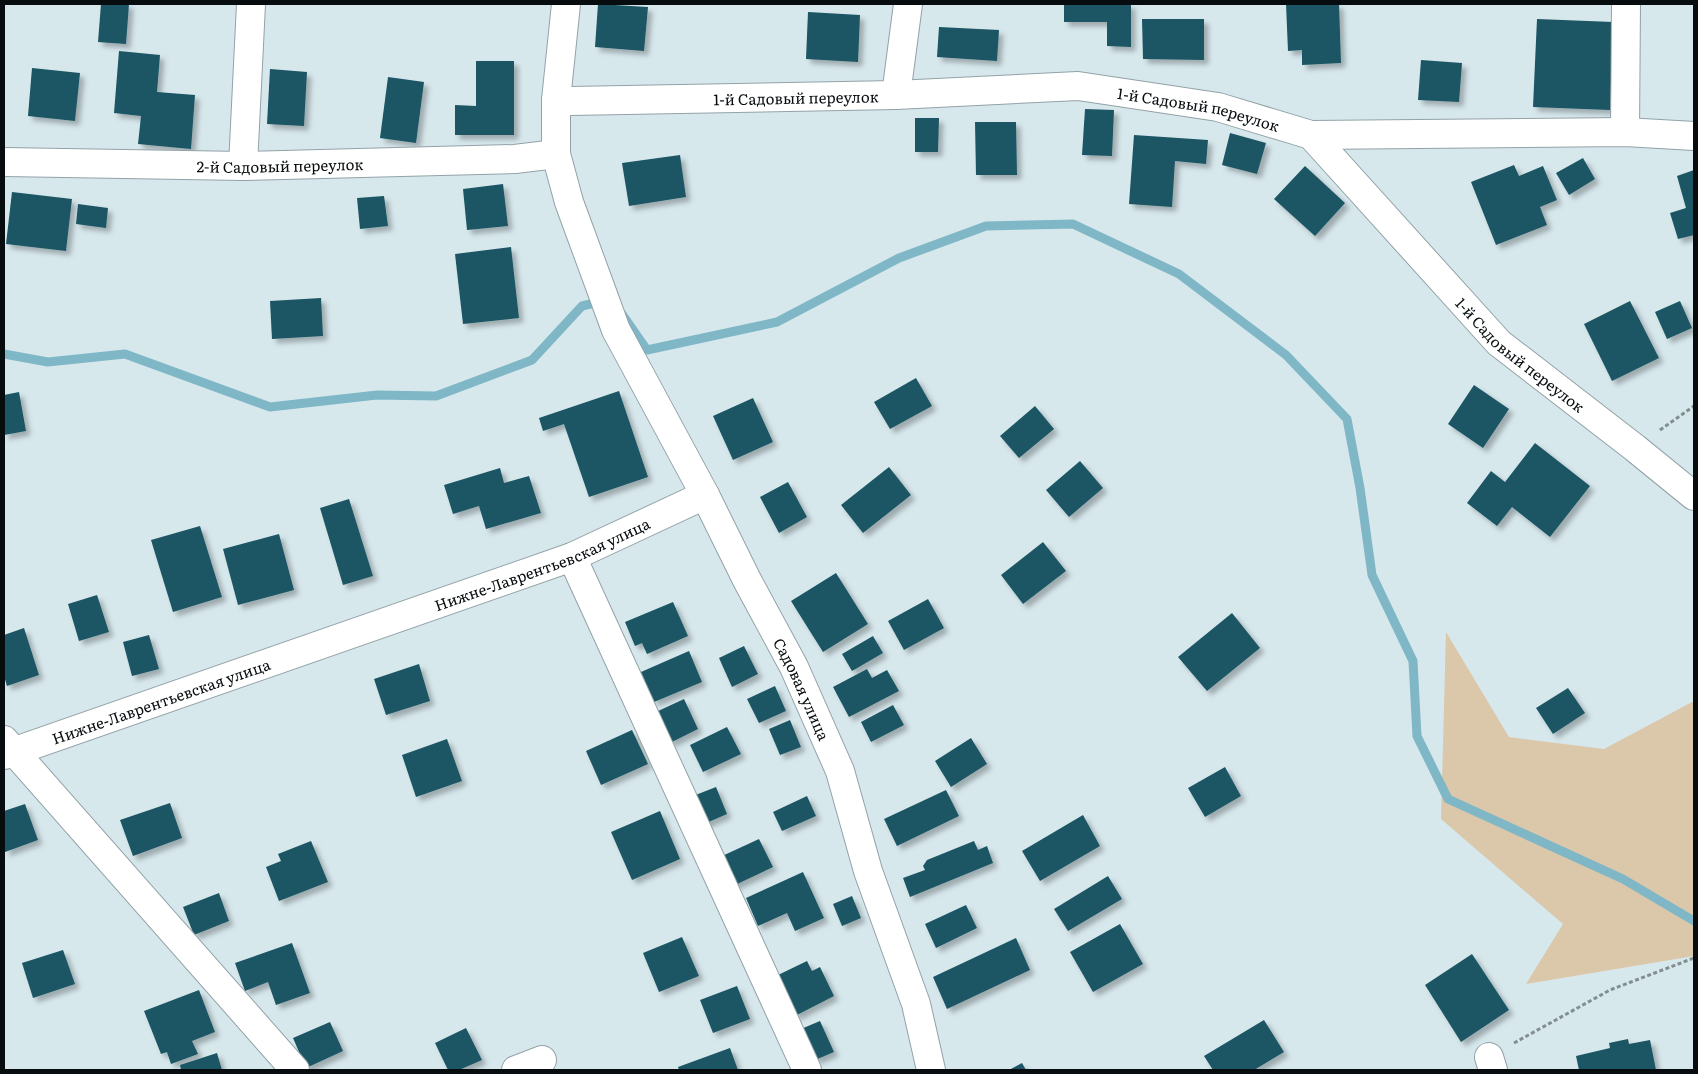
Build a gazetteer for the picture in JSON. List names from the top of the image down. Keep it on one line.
{"streets":{"street":["1-й Садовый переулок","2-й Садовый переулок","Нижне-Лаврентьевская улица","Садовая улица"]},"crossings":[["2-й Садовый переулок","Садовая улица"],["Нижне-Лаврентьевская улица","Садовая улица"]]}
